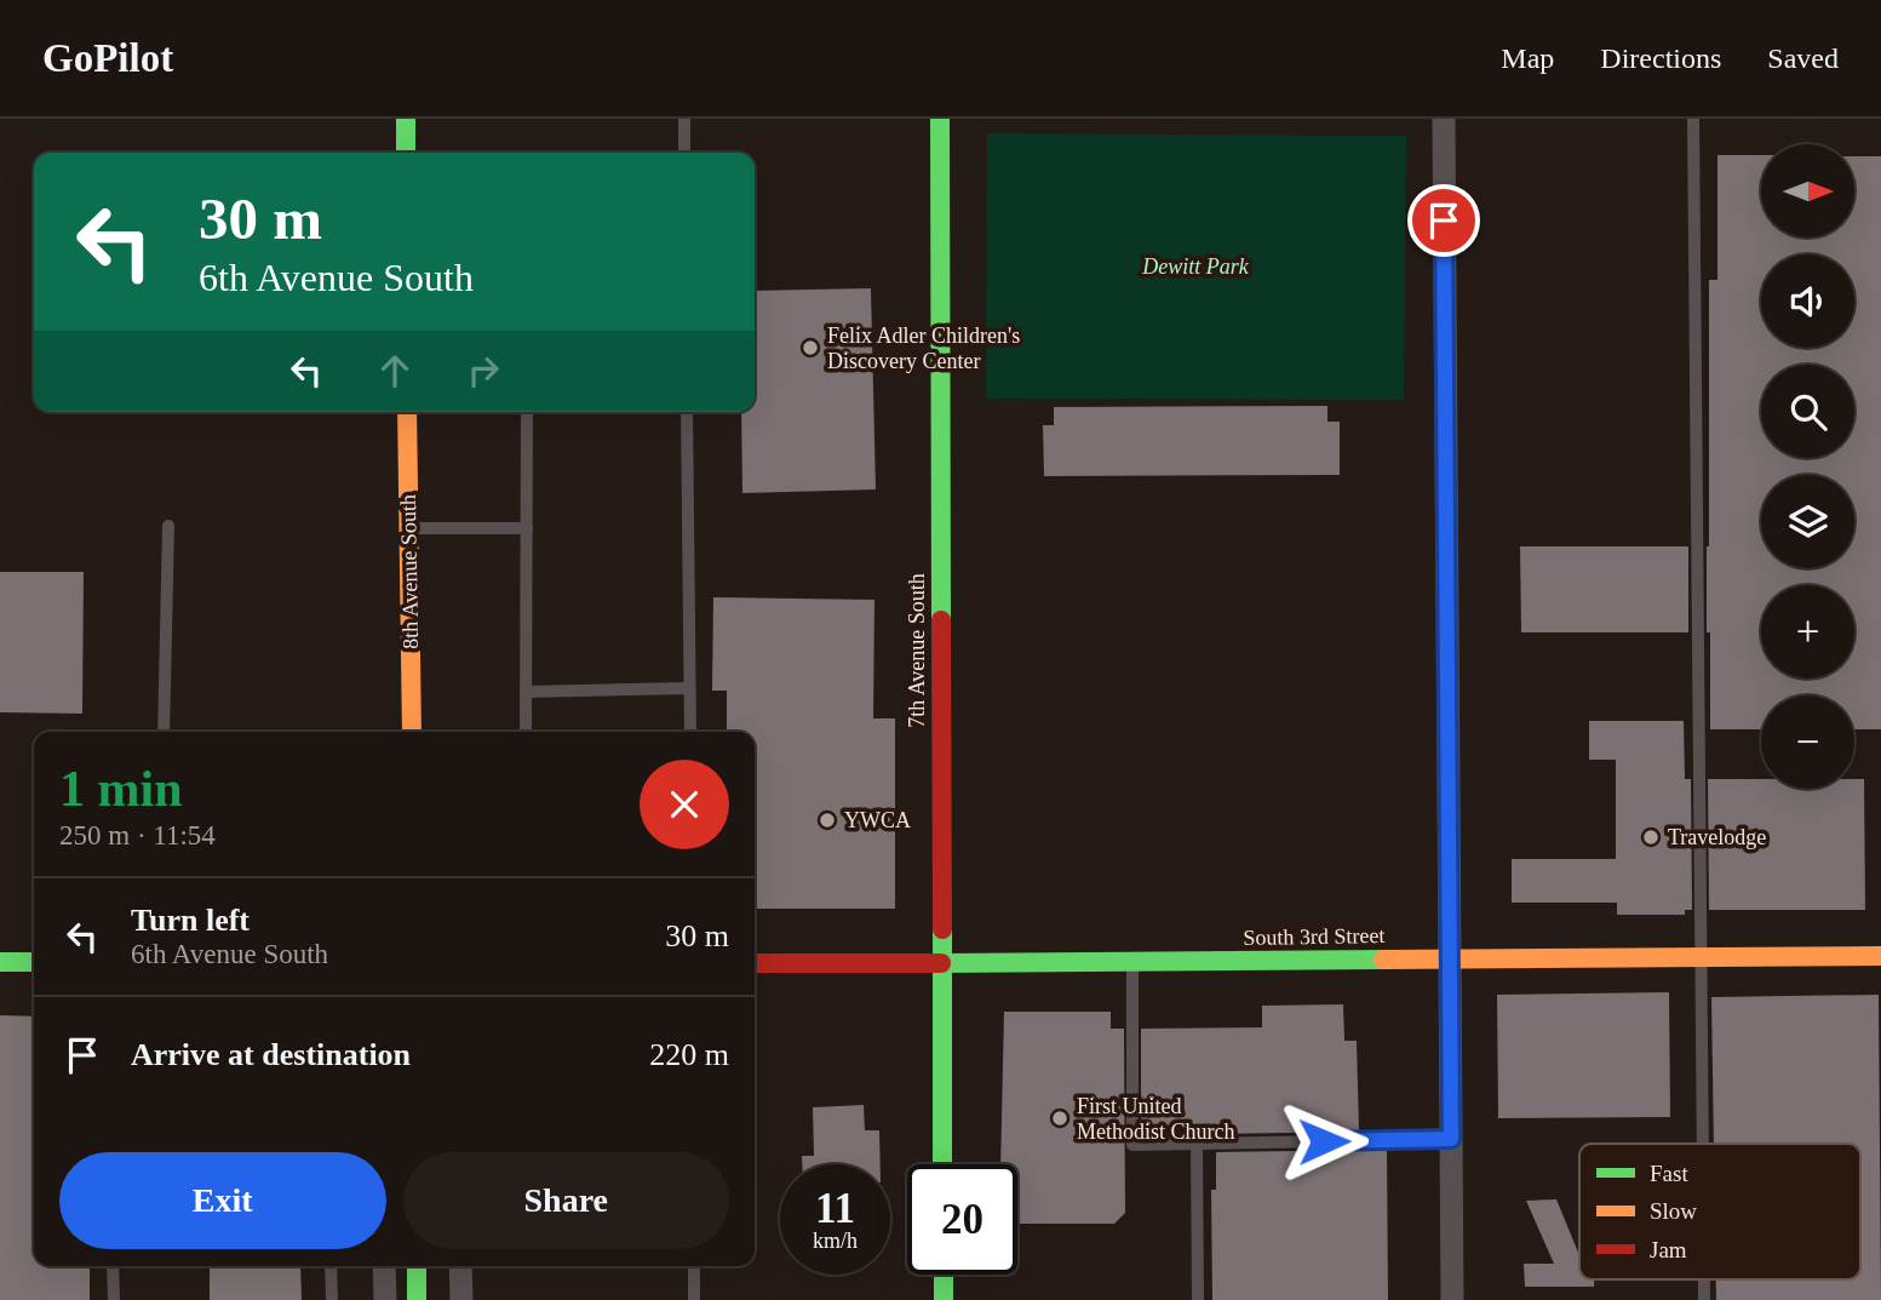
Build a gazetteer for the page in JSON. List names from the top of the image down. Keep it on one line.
{"streets":{"main road":["8th Avenue South","7th Avenue South","South 3rd Street"]},"crossings":[["7th Avenue South","South 3rd Street"]],"parks":["Dewitt Park"],"places":["Felix Adler Children's Discovery Center","YWCA","Travelodge","First United Methodist Church"],"legend":["Fast","Slow","Jam"],"north":"right","page":{"header":"GoPilot","nav":["Map","Directions","Saved"],"map_buttons":["+","−"],"turn":["30 m","6th Avenue South"],"heading":["1 min","250 m · 11:54"],"list":[{"name":"Turn left","note":"6th Avenue South","value":"30 m"},{"name":"Arrive at destination","value":"220 m"}],"buttons":["Exit","Share"],"speed":"11 km/h","limit":"20"}}
